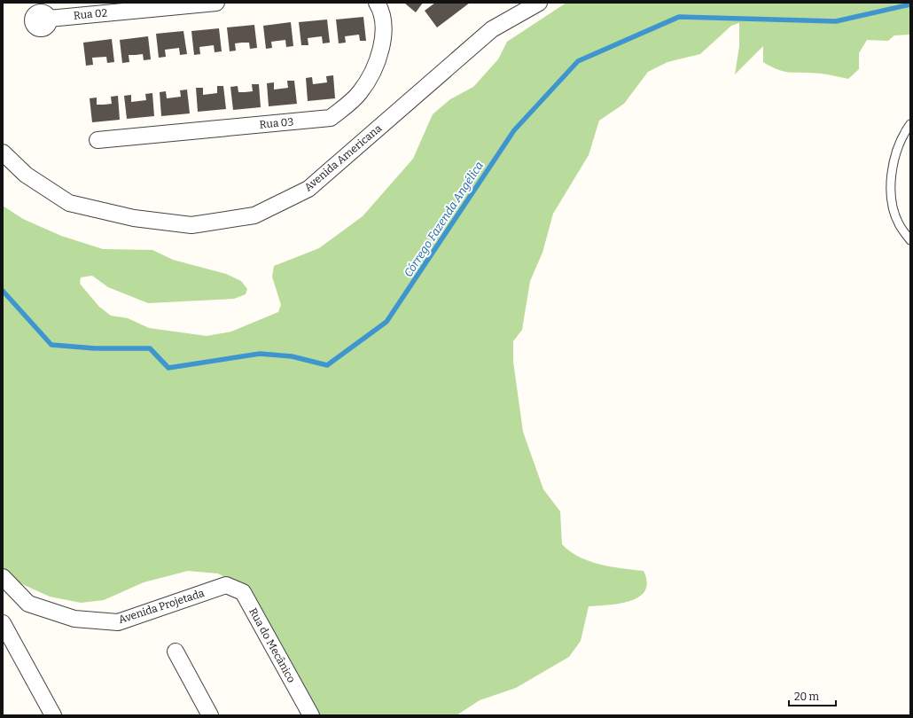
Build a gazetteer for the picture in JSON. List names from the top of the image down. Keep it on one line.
{"streets":{"street":["Rua 02","Rua 03","Avenida Americana","Avenida Projetada","Rua do Mecânico"]},"crossings":[["Avenida Projetada","Rua do Mecânico"]],"water":["Córrego Fazenda Angélica"],"scale_bar":"20 m"}
